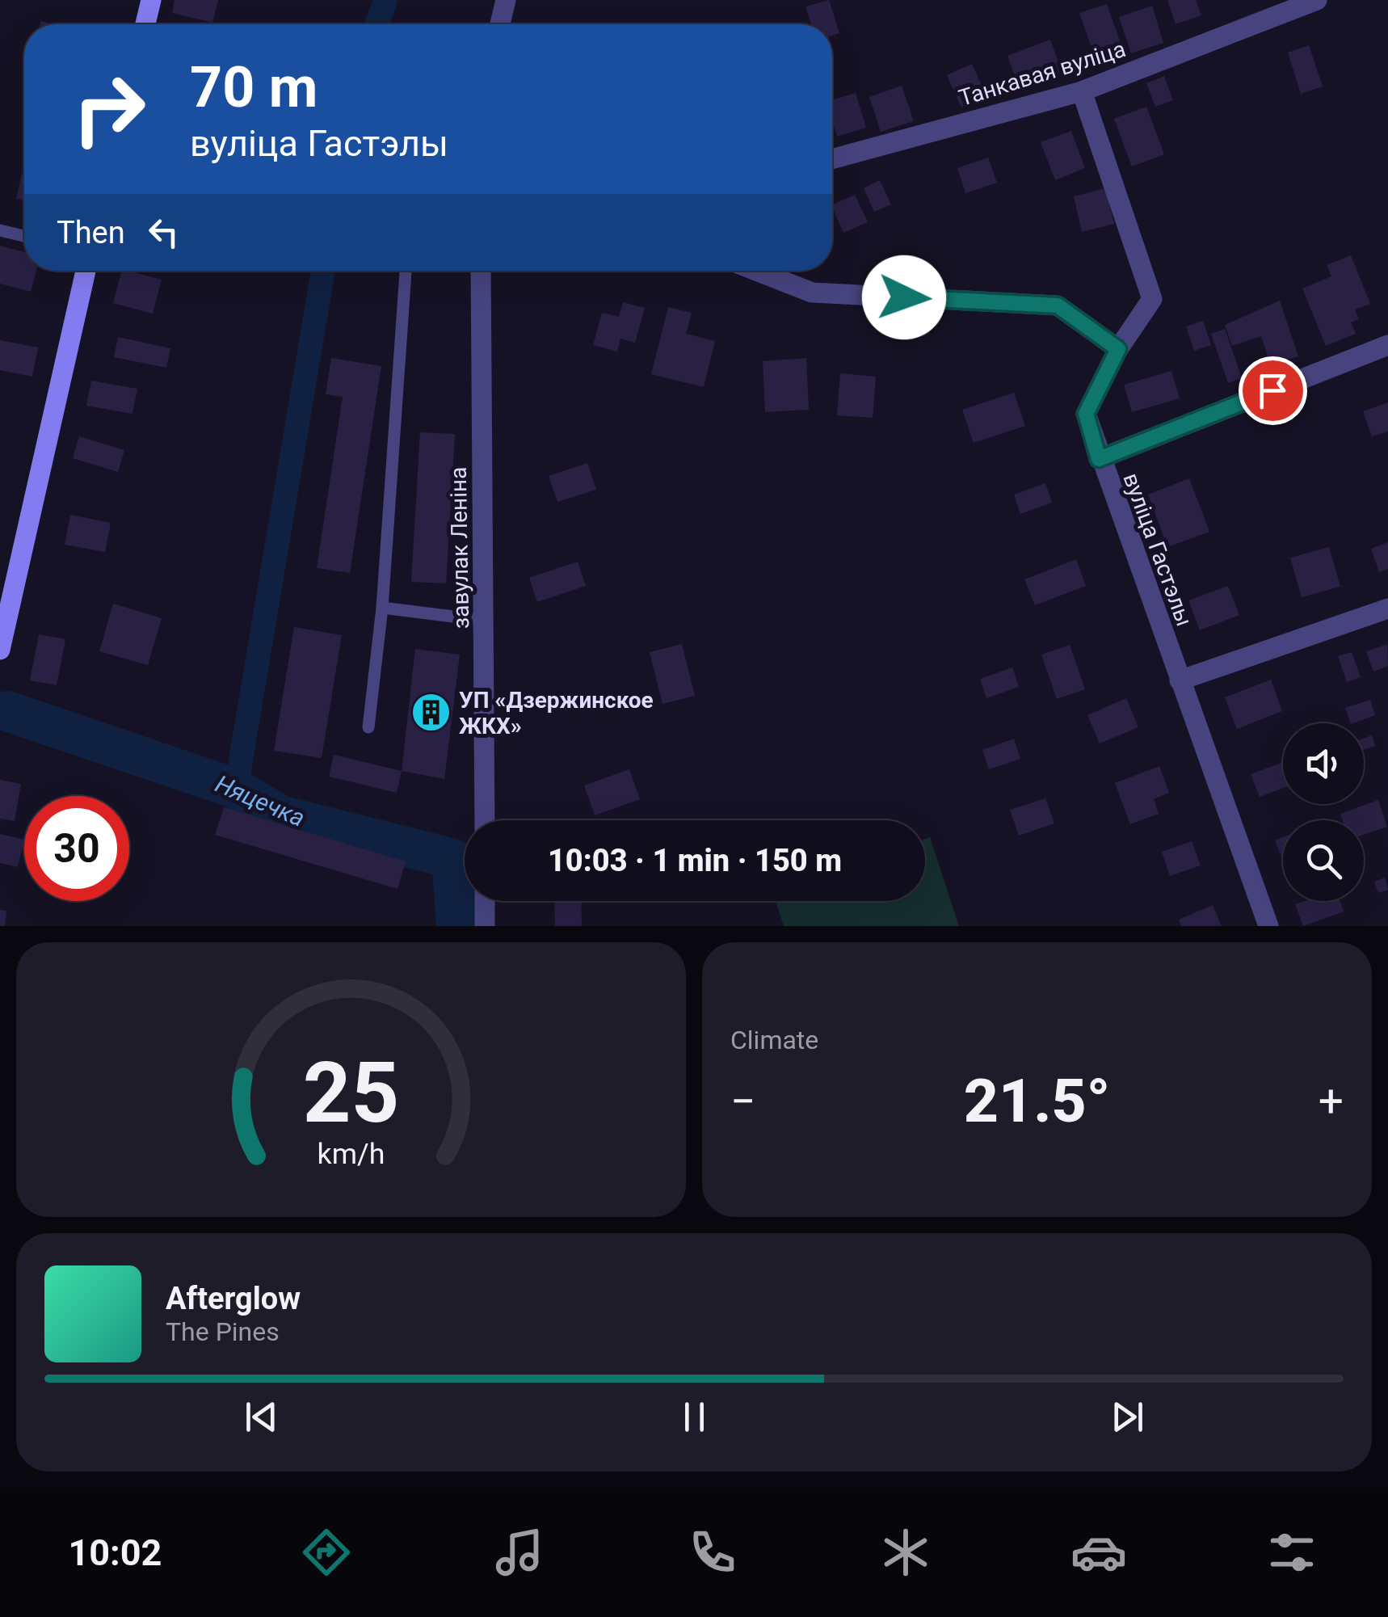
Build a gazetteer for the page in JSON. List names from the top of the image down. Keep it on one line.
{"streets":{"street":["Танкавая вуліца","завулак Леніна","вуліца Гастэлы"]},"crossings":[["Танкавая вуліца","вуліца Гастэлы"]],"water":["Няцечка"],"places":{"building":["УП «Дзержинское ЖКХ»"]},"page":{"turn":["70 m","вуліца Гастэлы"],"then":"Then","limit":"30","trip":"10:03 · 1 min · 150 m","tile":"Climate","heat":["−","21.5°","+"],"song":["Afterglow","The Pines"],"tabs":"10:02","gauge":["25","km/h"]}}
